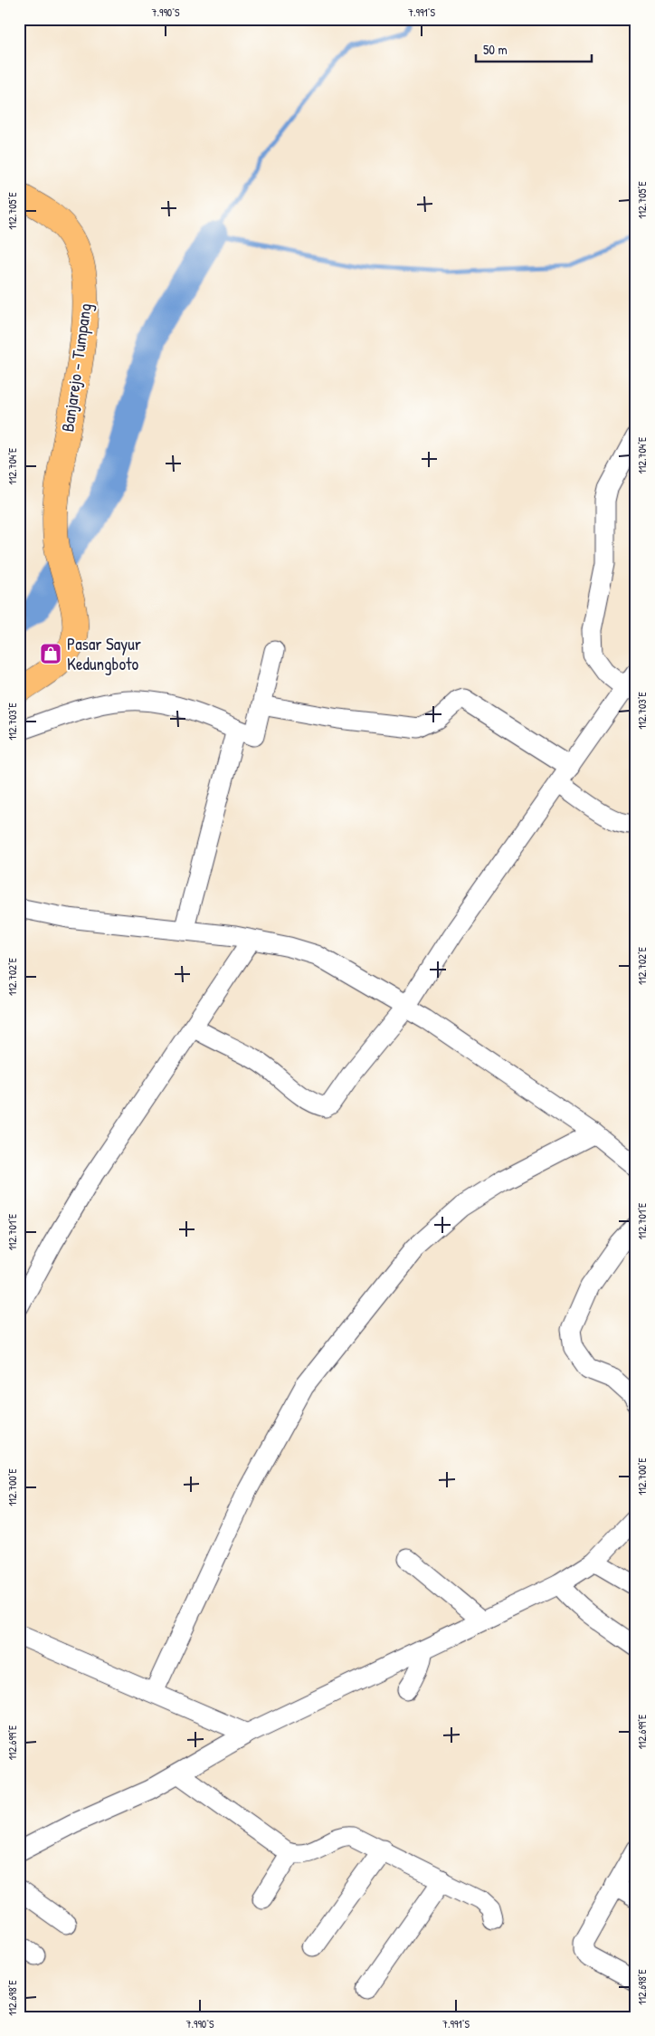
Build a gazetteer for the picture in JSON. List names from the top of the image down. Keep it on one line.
{"streets":{"main road":["Banjarejo - Tumpang"]},"places":{"shop":["Pasar Sayur Kedungboto"]},"scale_bar":"50 m","coordinates":["7.990°S","7.991°S","112.705°E","112.704°E","112.703°E","112.702°E","112.701°E","112.700°E","112.699°E","112.698°E"]}
